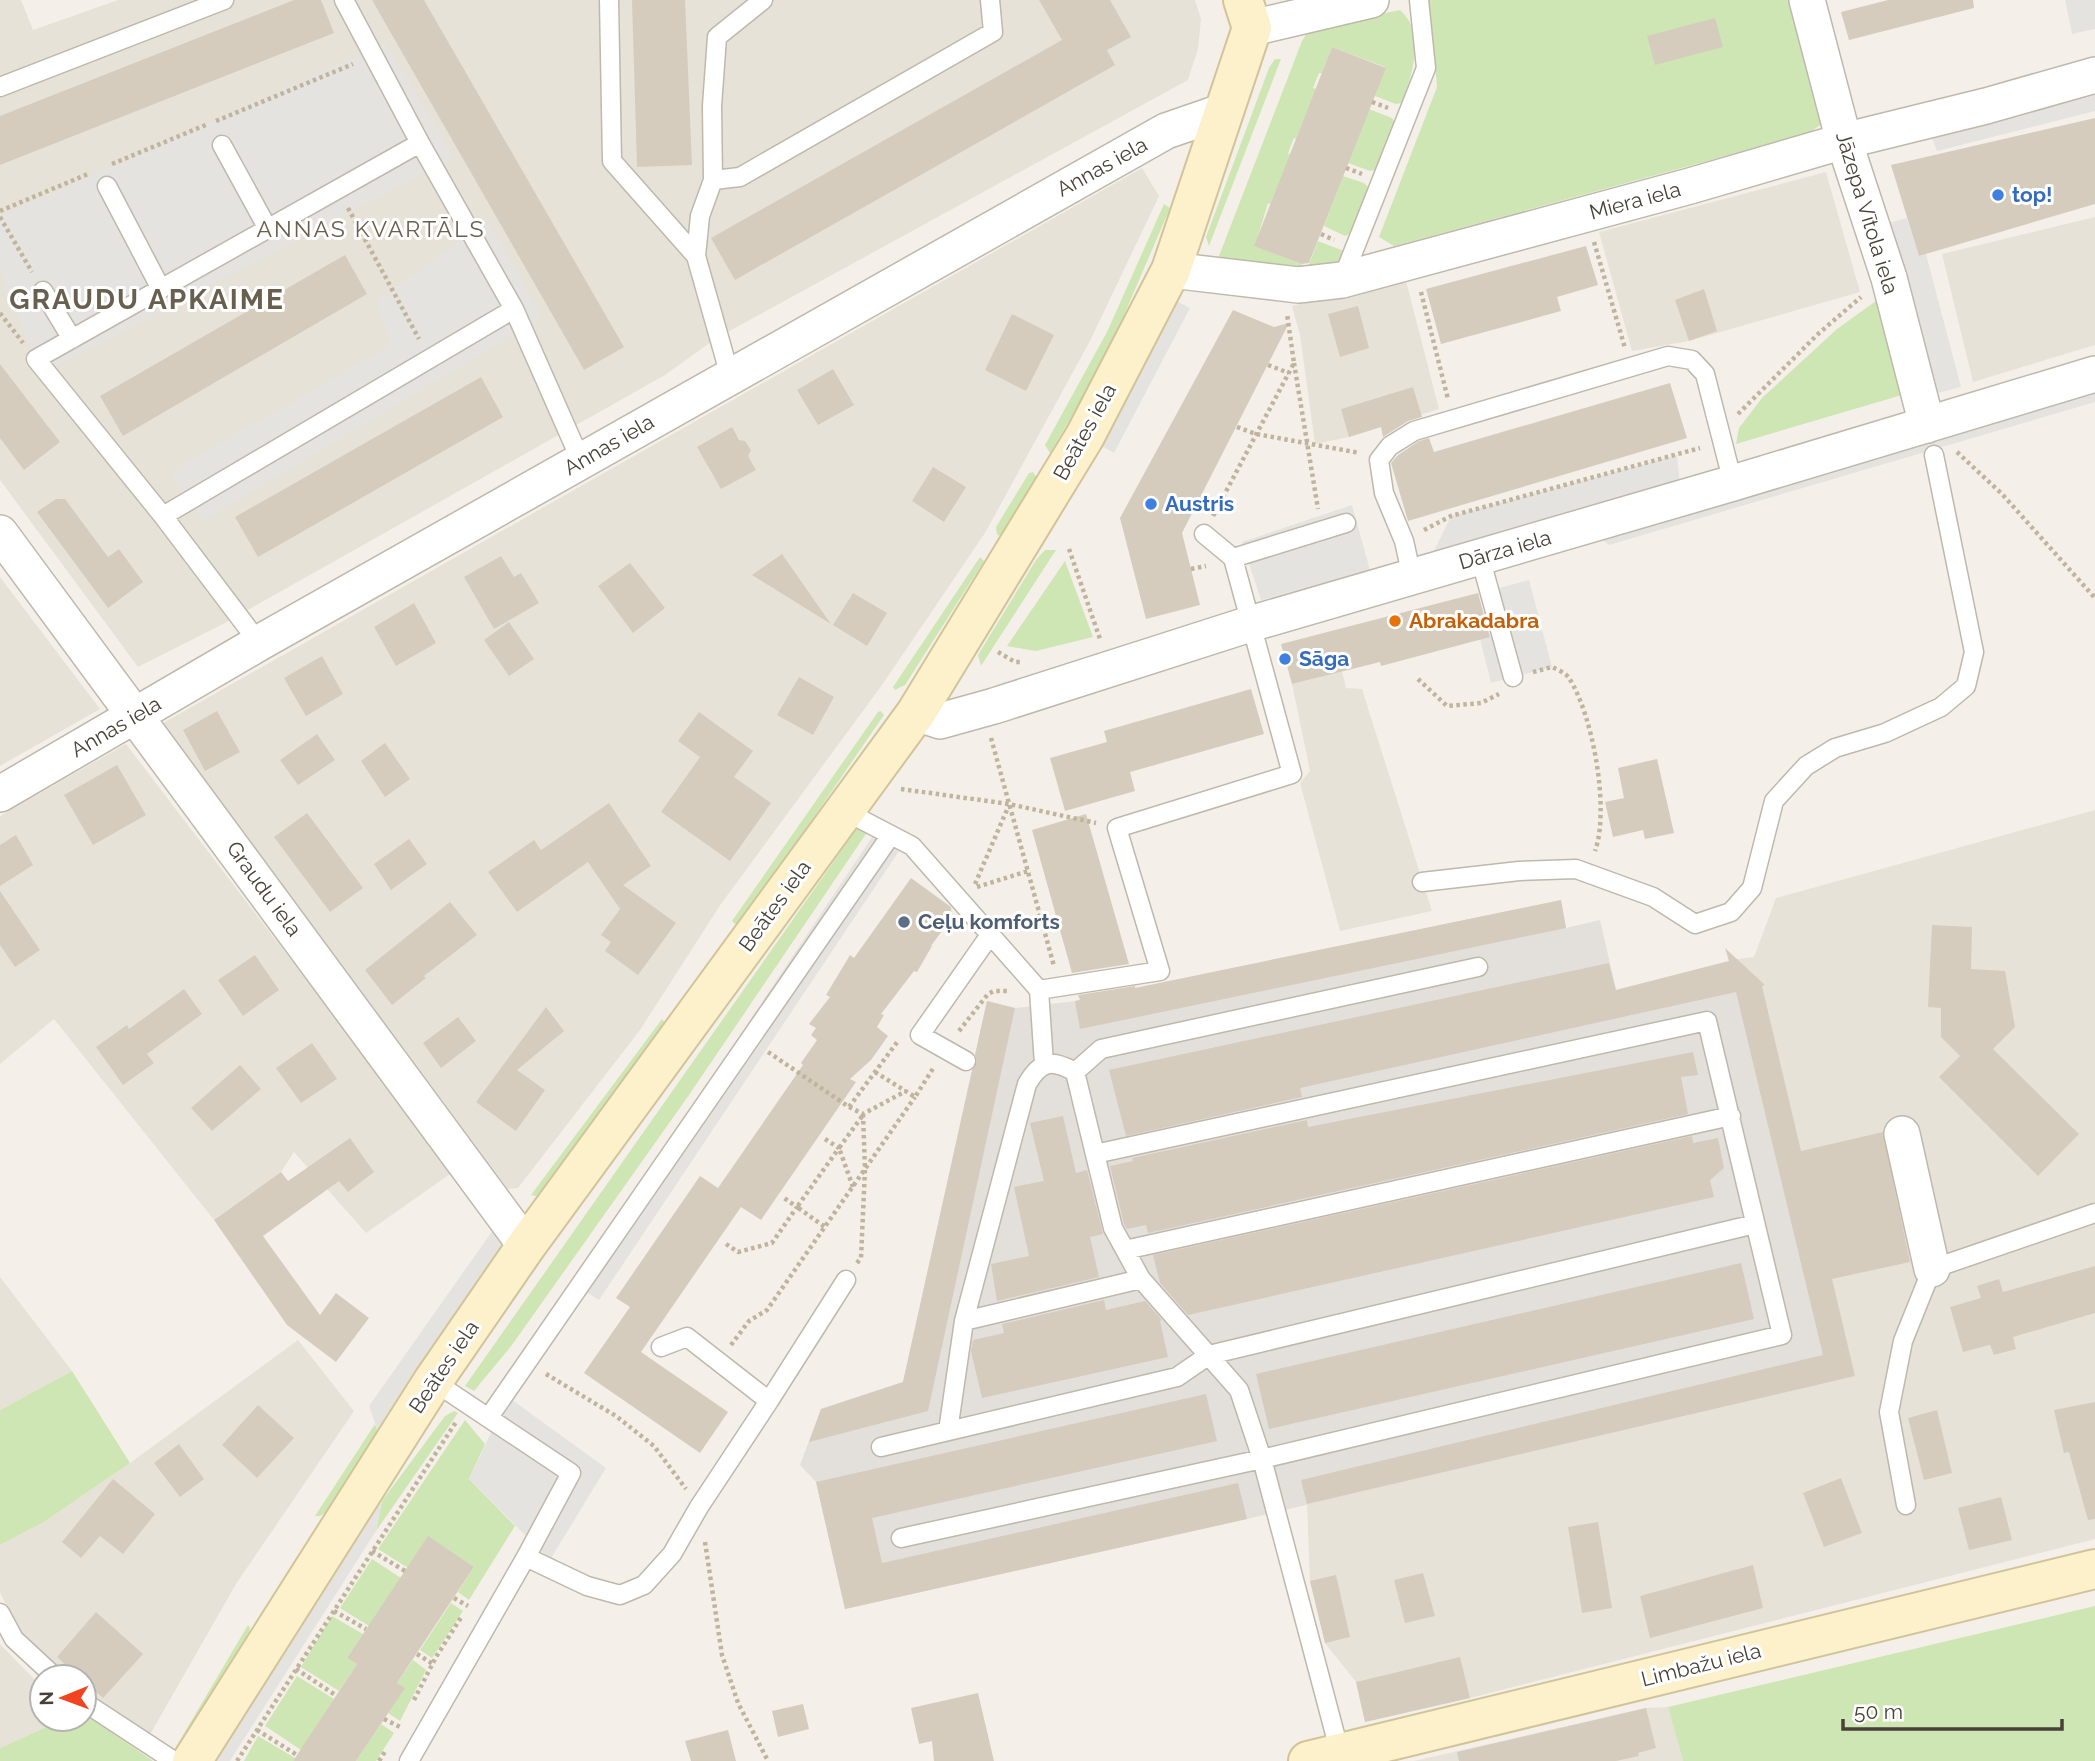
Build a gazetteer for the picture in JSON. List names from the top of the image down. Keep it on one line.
{"streets":{"street":["Annas iela","Miera iela","Jāzepa Vītola iela","Beātes iela","Dārza iela","Graudu iela","Limbažu iela"]},"crossings":[["Annas iela","Beātes iela"],["Annas iela","Graudu iela"],["Miera iela","Jāzepa Vītola iela"],["Miera iela","Beātes iela"],["Jāzepa Vītola iela","Dārza iela"],["Beātes iela","Dārza iela"],["Beātes iela","Graudu iela"]],"districts":["ANNAS KVARTĀLS","GRAUDU APKAIME"],"places":["top!","Austris","Abrakadabra","Sāga","Ceļu komforts"],"scale_bar":"50 m","north":"left"}
